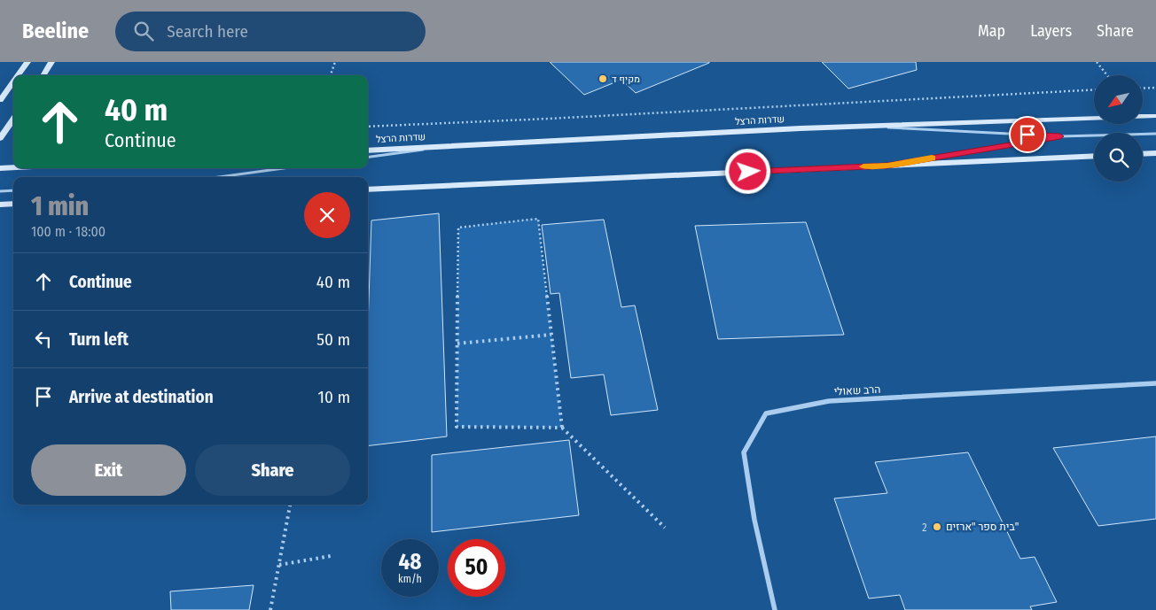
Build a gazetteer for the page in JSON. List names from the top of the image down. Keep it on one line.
{"streets":{"main road":["שדרות הרצל"],"street":["הרב שאולי"]},"places":["מקיף ד","בית ספר \"ארזים\""],"house_numbers":["2"],"north":"bottom left","page":{"header":"Beeline","search":"Search here","nav":["Map","Layers","Share"],"turn":["40 m","Continue"],"heading":["1 min","100 m · 18:00"],"list":[{"name":"Continue","value":"40 m"},{"name":"Turn left","value":"50 m"},{"name":"Arrive at destination","value":"10 m"}],"buttons":["Exit","Share"],"speed":"48 km/h","limit":"50"}}
